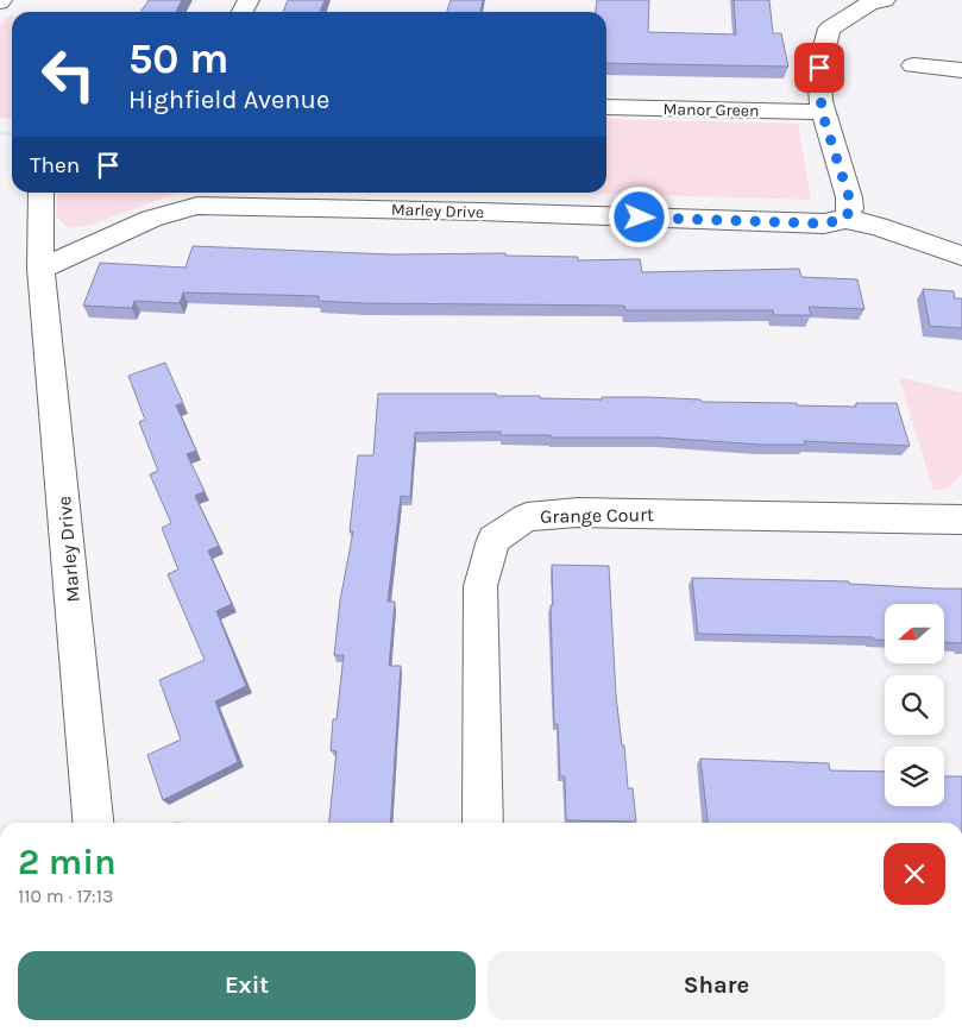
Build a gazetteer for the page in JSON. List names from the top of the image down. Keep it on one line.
{"streets":{"street":["Manor Green","Marley Drive","Grange Court"]},"north":"left","page":{"turn":["50 m","Highfield Avenue"],"then":"Then","heading":["2 min","110 m · 17:13"],"buttons":["Exit","Share"]}}
